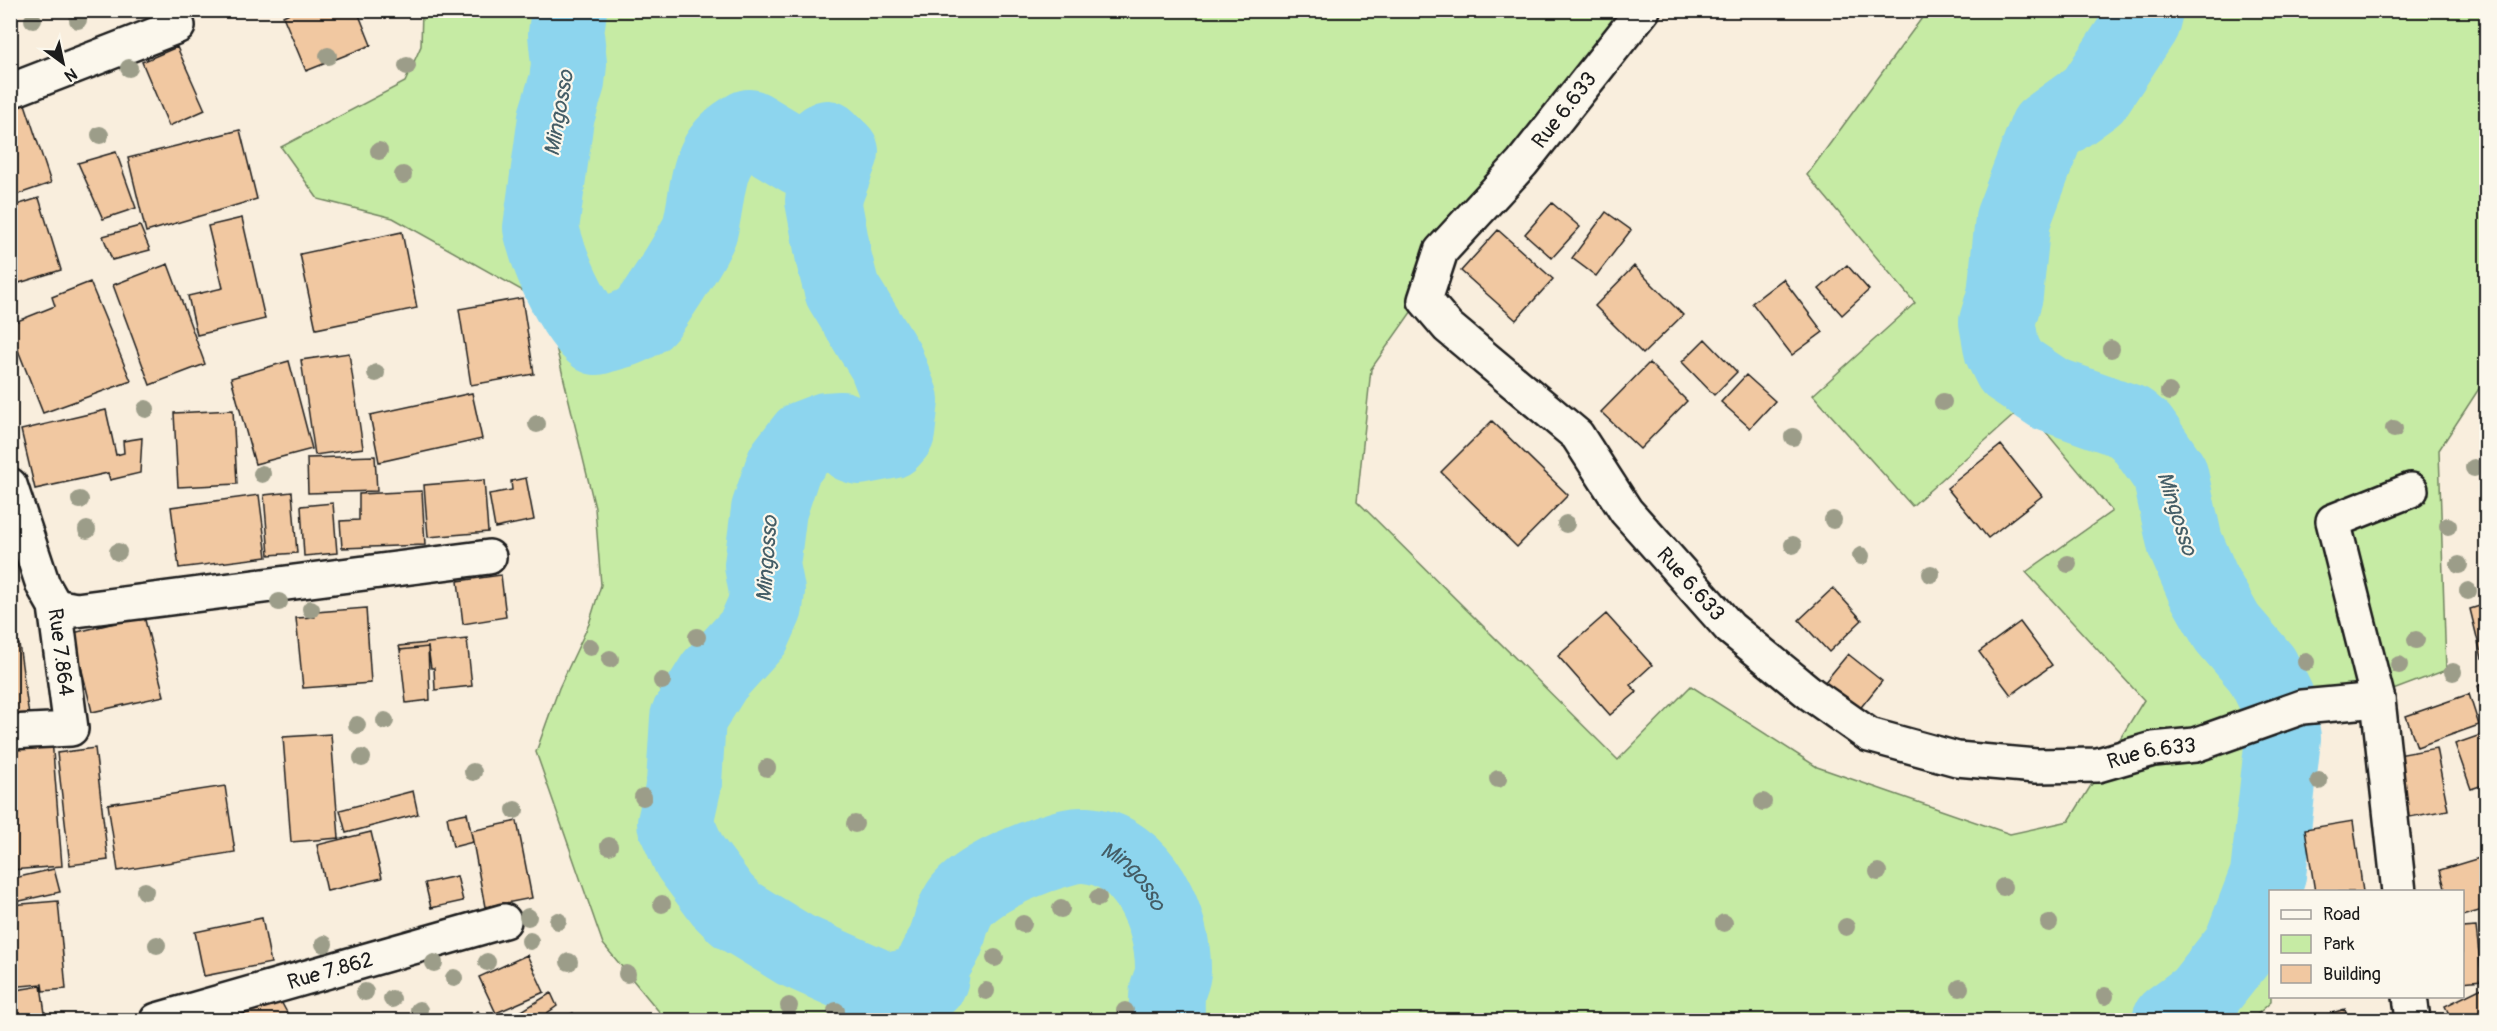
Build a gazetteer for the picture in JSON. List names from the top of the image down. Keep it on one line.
{"streets":{"street":["Rue 6.633","Rue 7.864","Rue 7.862"]},"water":["Mingosso"],"legend":["Road","Park","Building"],"north":"bottom right"}
